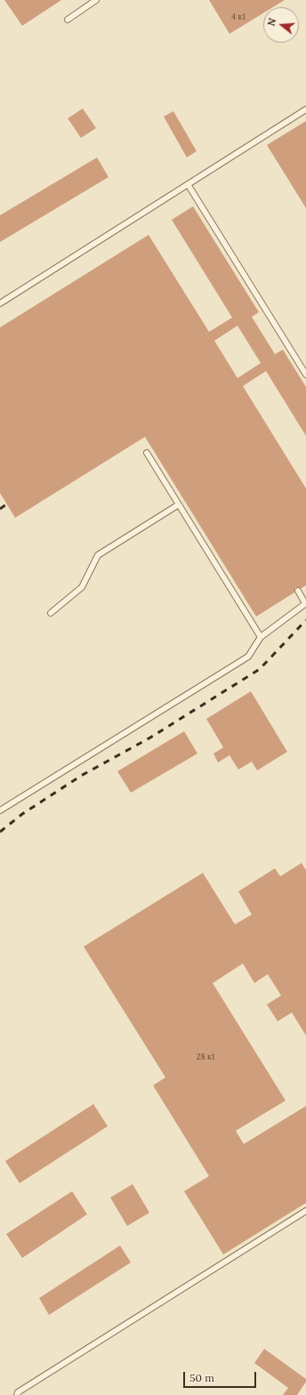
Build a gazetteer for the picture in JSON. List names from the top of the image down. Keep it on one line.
{"house_numbers":["4 к1","28 к1"],"scale_bar":"50 m","north":"left"}
